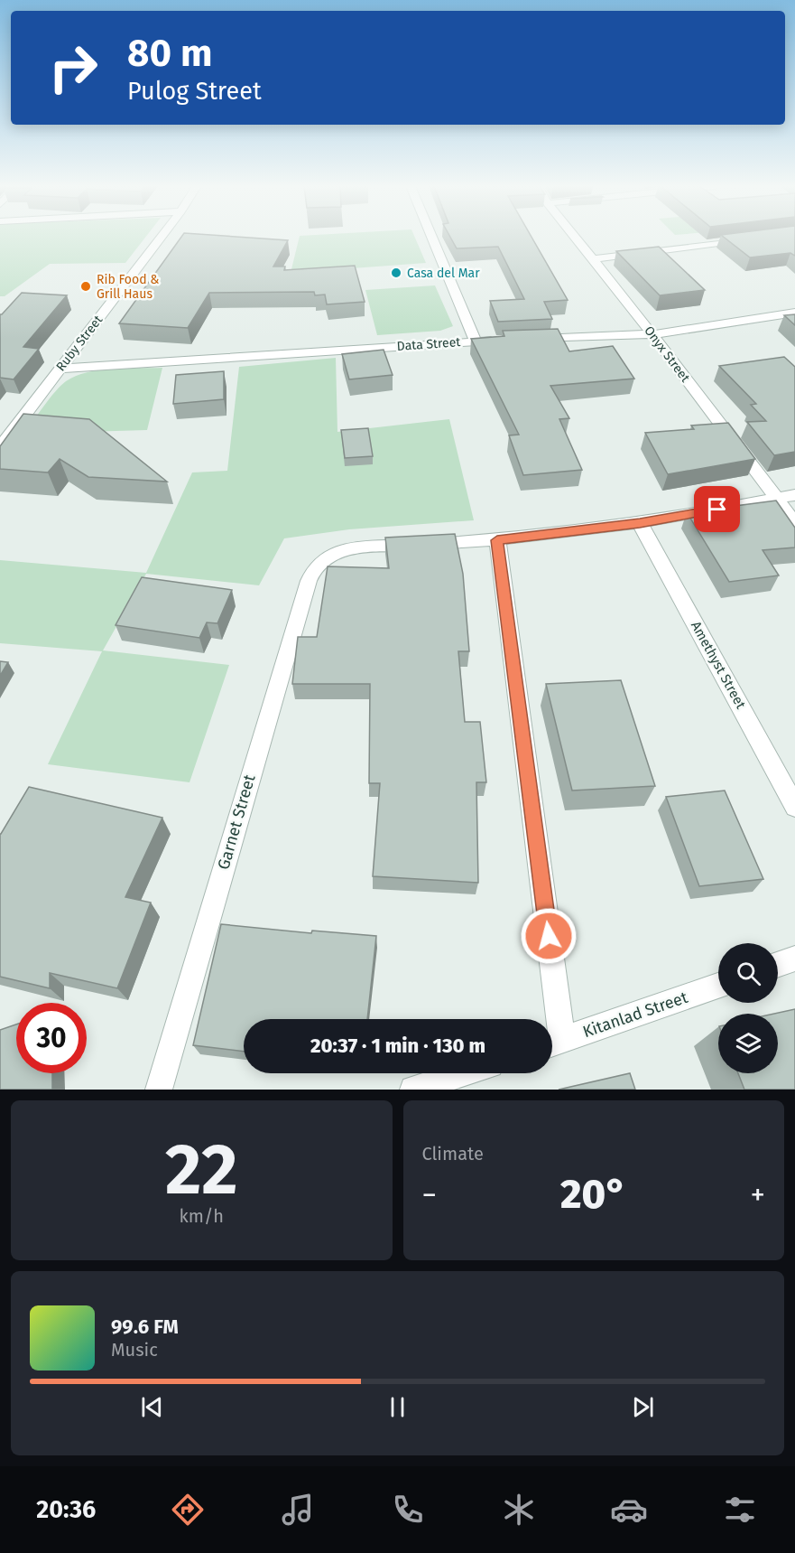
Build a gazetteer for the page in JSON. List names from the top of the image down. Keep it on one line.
{"streets":{"street":["Ruby Street","Data Street","Onyx Street","Amethyst Street","Garnet Street","Kitanlad Street"]},"crossings":[["Ruby Street","Data Street"]],"places":["Casa del Mar","Rib Food & Grill Haus"],"page":{"turn":["80 m","Pulog Street"],"limit":"30","trip":"20:37 · 1 min · 130 m","tile":[["22","km/h"],"Climate"],"heat":["−","20°","+"],"song":["99.6 FM","Music"],"tabs":"20:36"}}
